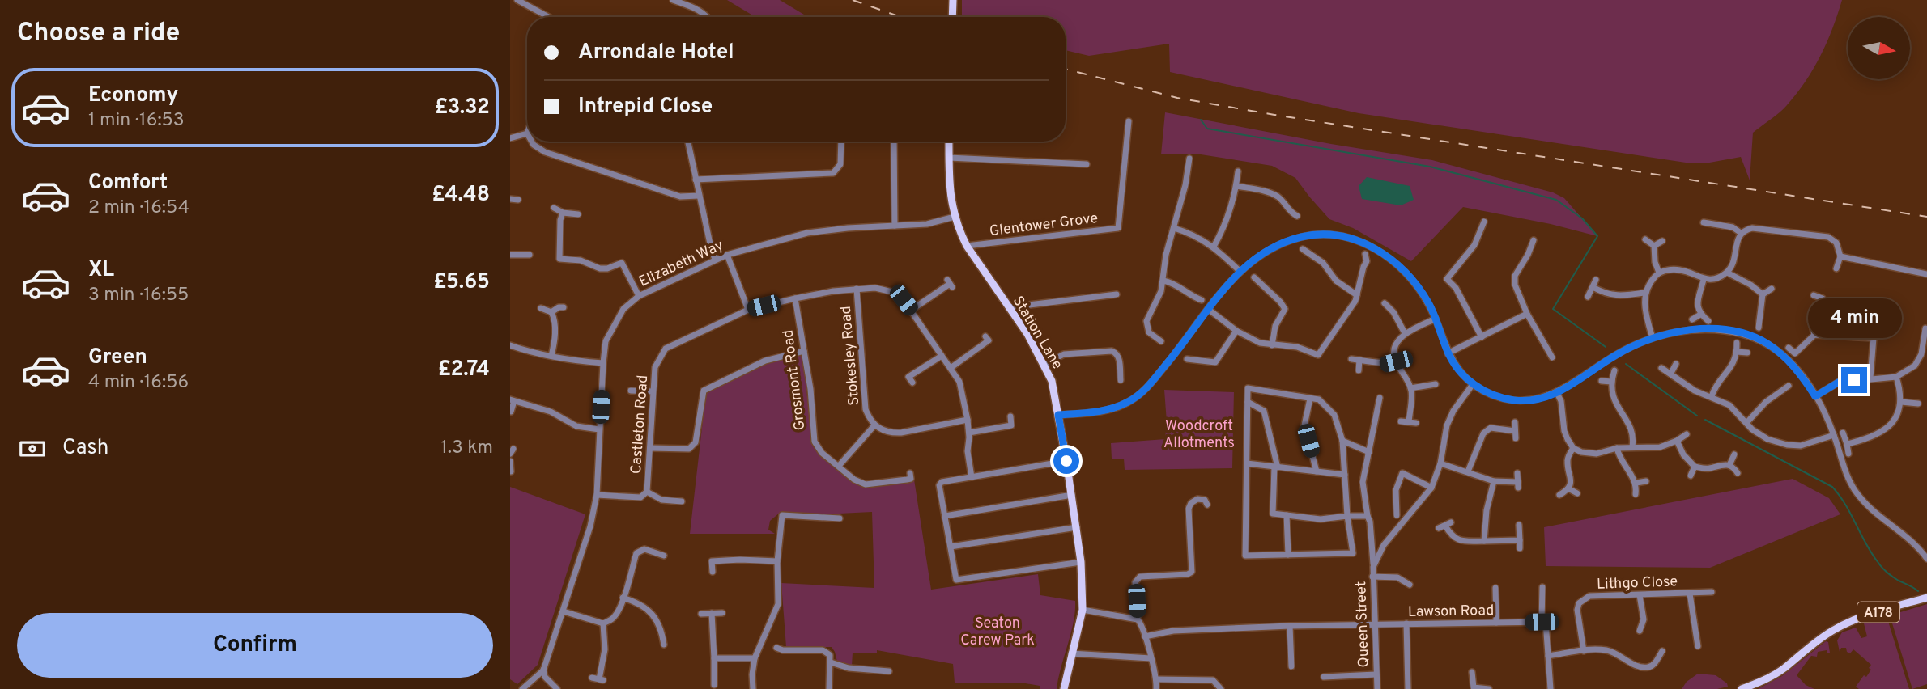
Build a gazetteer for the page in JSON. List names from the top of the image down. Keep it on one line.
{"streets":{"main road":["Station Lane","A178"],"street":["Glentower Grove","Elizabeth Way","Stokesley Road","Grosmont Road","Castleton Road","Lithgo Close","Lawson Road","Queen Street"]},"crossings":[["Glentower Grove","Station Lane"],["Elizabeth Way","Station Lane"],["Elizabeth Way","Castleton Road"],["Stokesley Road","Castleton Road"],["Grosmont Road","Castleton Road"],["Lawson Road","Queen Street"]],"parks":["Woodcroft Allotments","Seaton Carew Park"],"north":"right","page":{"heading":"Choose a ride","banner":["Arrondale Hotel","Intrepid Close"],"list":[{"name":"Economy","note":"1 min · 16:53","value":"£3.32"},{"name":"Comfort","note":"2 min · 16:54","value":"£4.48"},{"name":"XL","note":"3 min · 16:55","value":"£5.65"},{"name":"Green","note":"4 min · 16:56","value":"£2.74"}],"bubble":"4 min","pay":["Cash","1.3 km"],"buttons":"Confirm"}}
